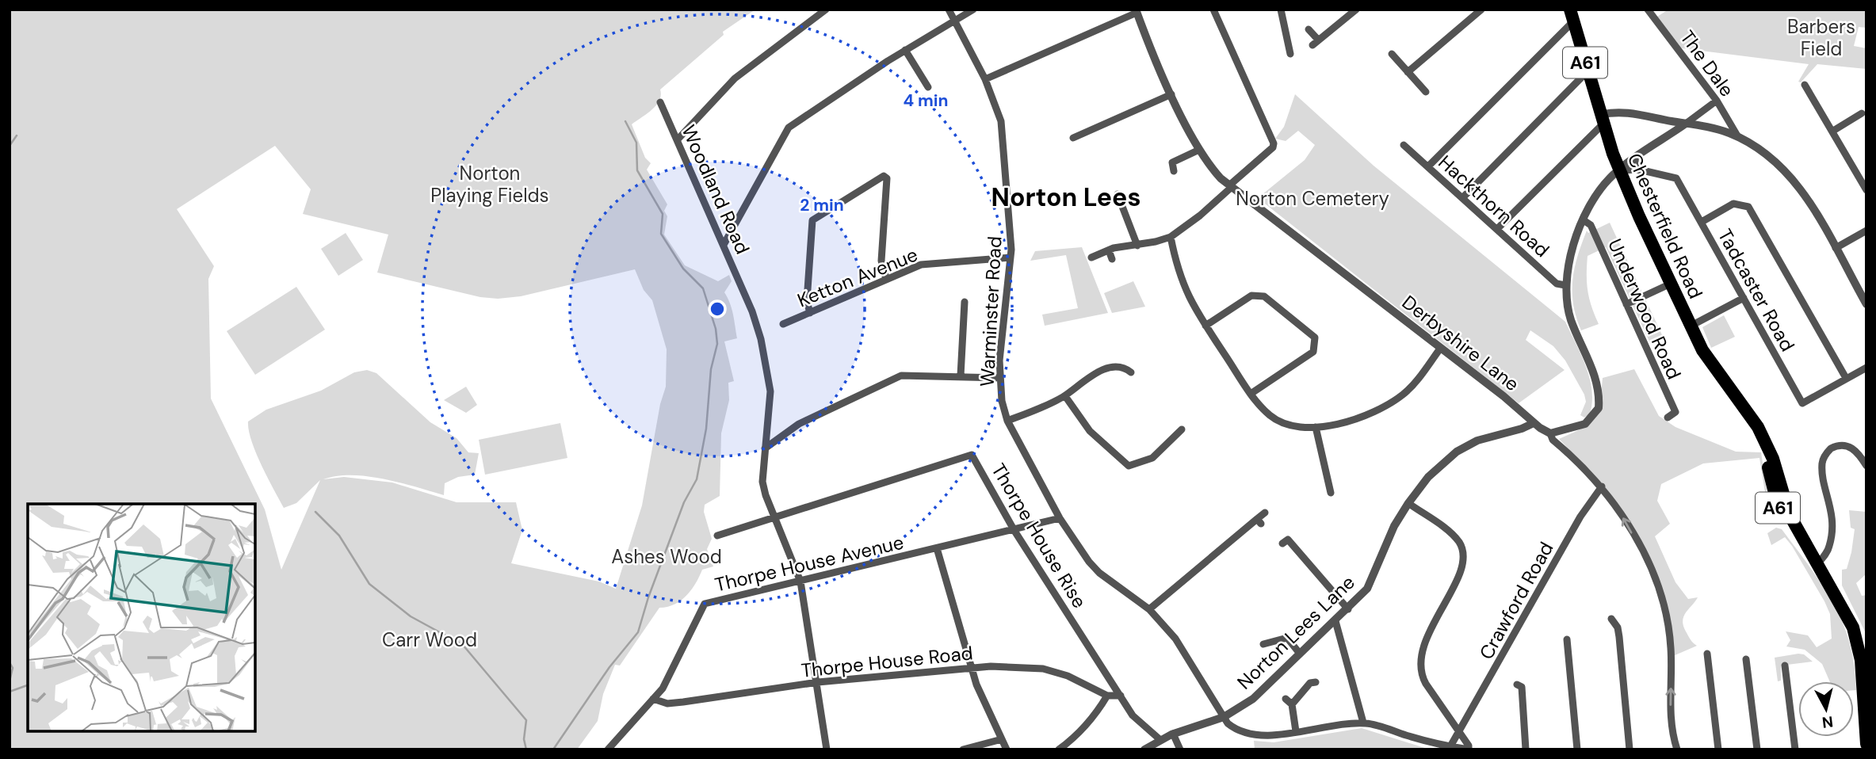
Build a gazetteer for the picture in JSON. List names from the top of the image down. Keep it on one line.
{"streets":{"highway":["A61","Chesterfield Road"],"street":["The Dale","Woodland Road","Hackthorn Road","Ketton Avenue","Tadcaster Road","Underwood Road","Warminster Road","Derbyshire Lane","Thorpe House Rise","Thorpe House Avenue","Crawford Road","Norton Lees Lane","Thorpe House Road"]},"crossings":[["Woodland Road","Thorpe House Rise"],["Woodland Road","Thorpe House Avenue"],["Woodland Road","Thorpe House Road"],["Chesterfield Road","Tadcaster Road"],["Ketton Avenue","Warminster Road"],["Warminster Road","Thorpe House Avenue"],["Warminster Road","Norton Lees Lane"],["Derbyshire Lane","Crawford Road"],["Derbyshire Lane","Norton Lees Lane"],["Thorpe House Rise","Thorpe House Avenue"],["Thorpe House Rise","Norton Lees Lane"],["Thorpe House Rise","Thorpe House Road"],["Thorpe House Avenue","Thorpe House Road"]],"districts":["Norton Lees"],"parks":["Barbers Field","Norton Playing Fields","Norton Cemetery","Ashes Wood","Carr Wood"],"north":"bottom","rings":["4 min","2 min"]}
